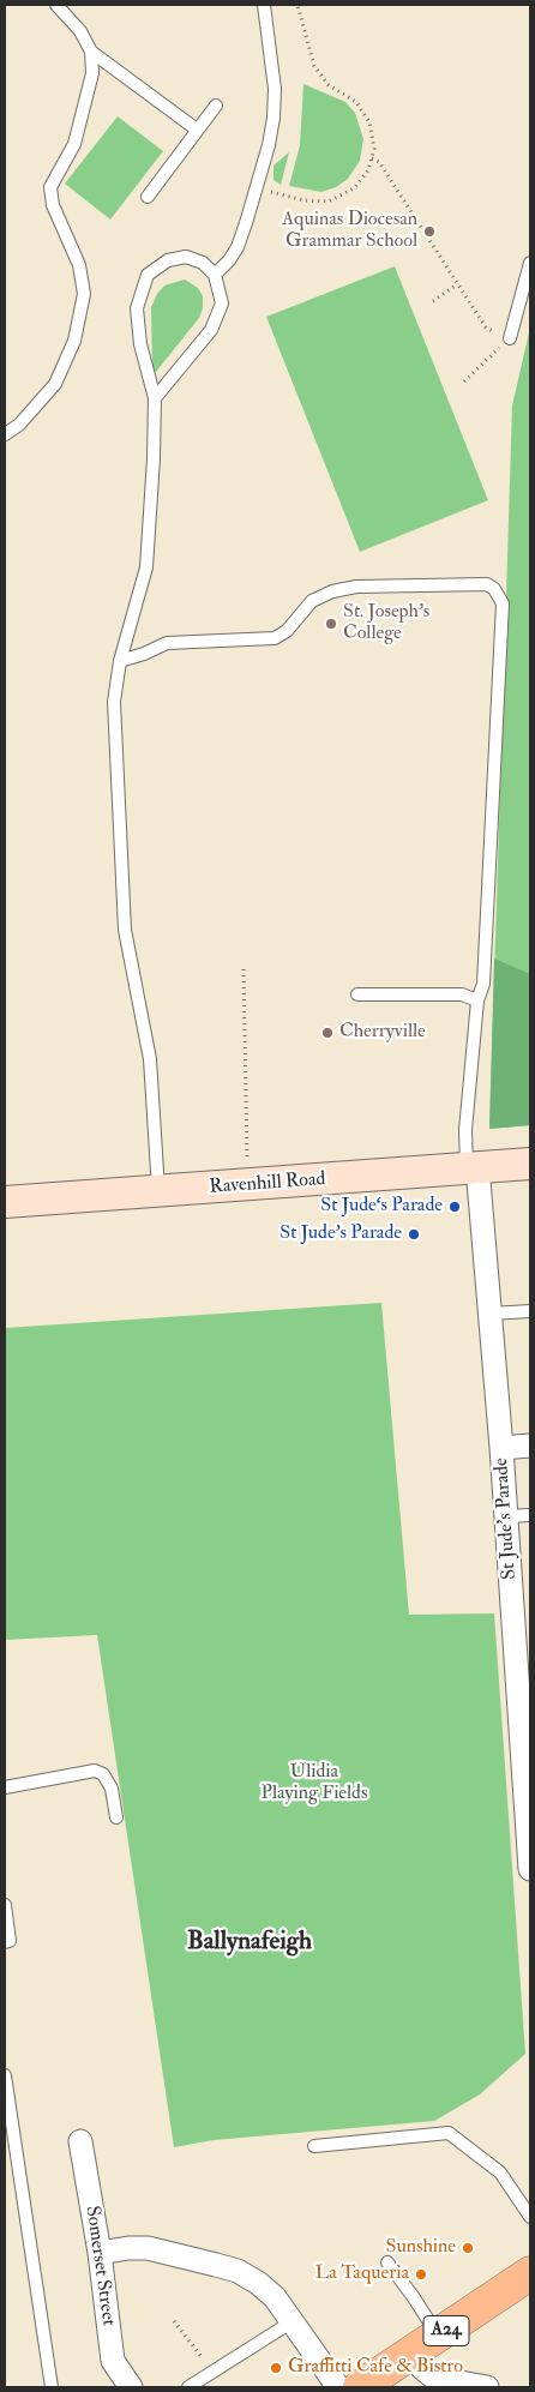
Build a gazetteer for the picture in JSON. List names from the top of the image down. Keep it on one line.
{"streets":{"main road":["Ravenhill Road","A24"],"street":["St Jude's Parade","Somerset Street"]},"crossings":[["Ravenhill Road","St Jude's Parade"]],"districts":["Ballynafeigh"],"parks":["Ulidia Playing Fields"],"places":["Aquinas Diocesan Grammar School","St. Joseph's College","Cherryville","St Jude‘s Parade","St Jude’s Parade","Sunshine","La Taqueria","Graffitti Cafe & Bistro"]}
